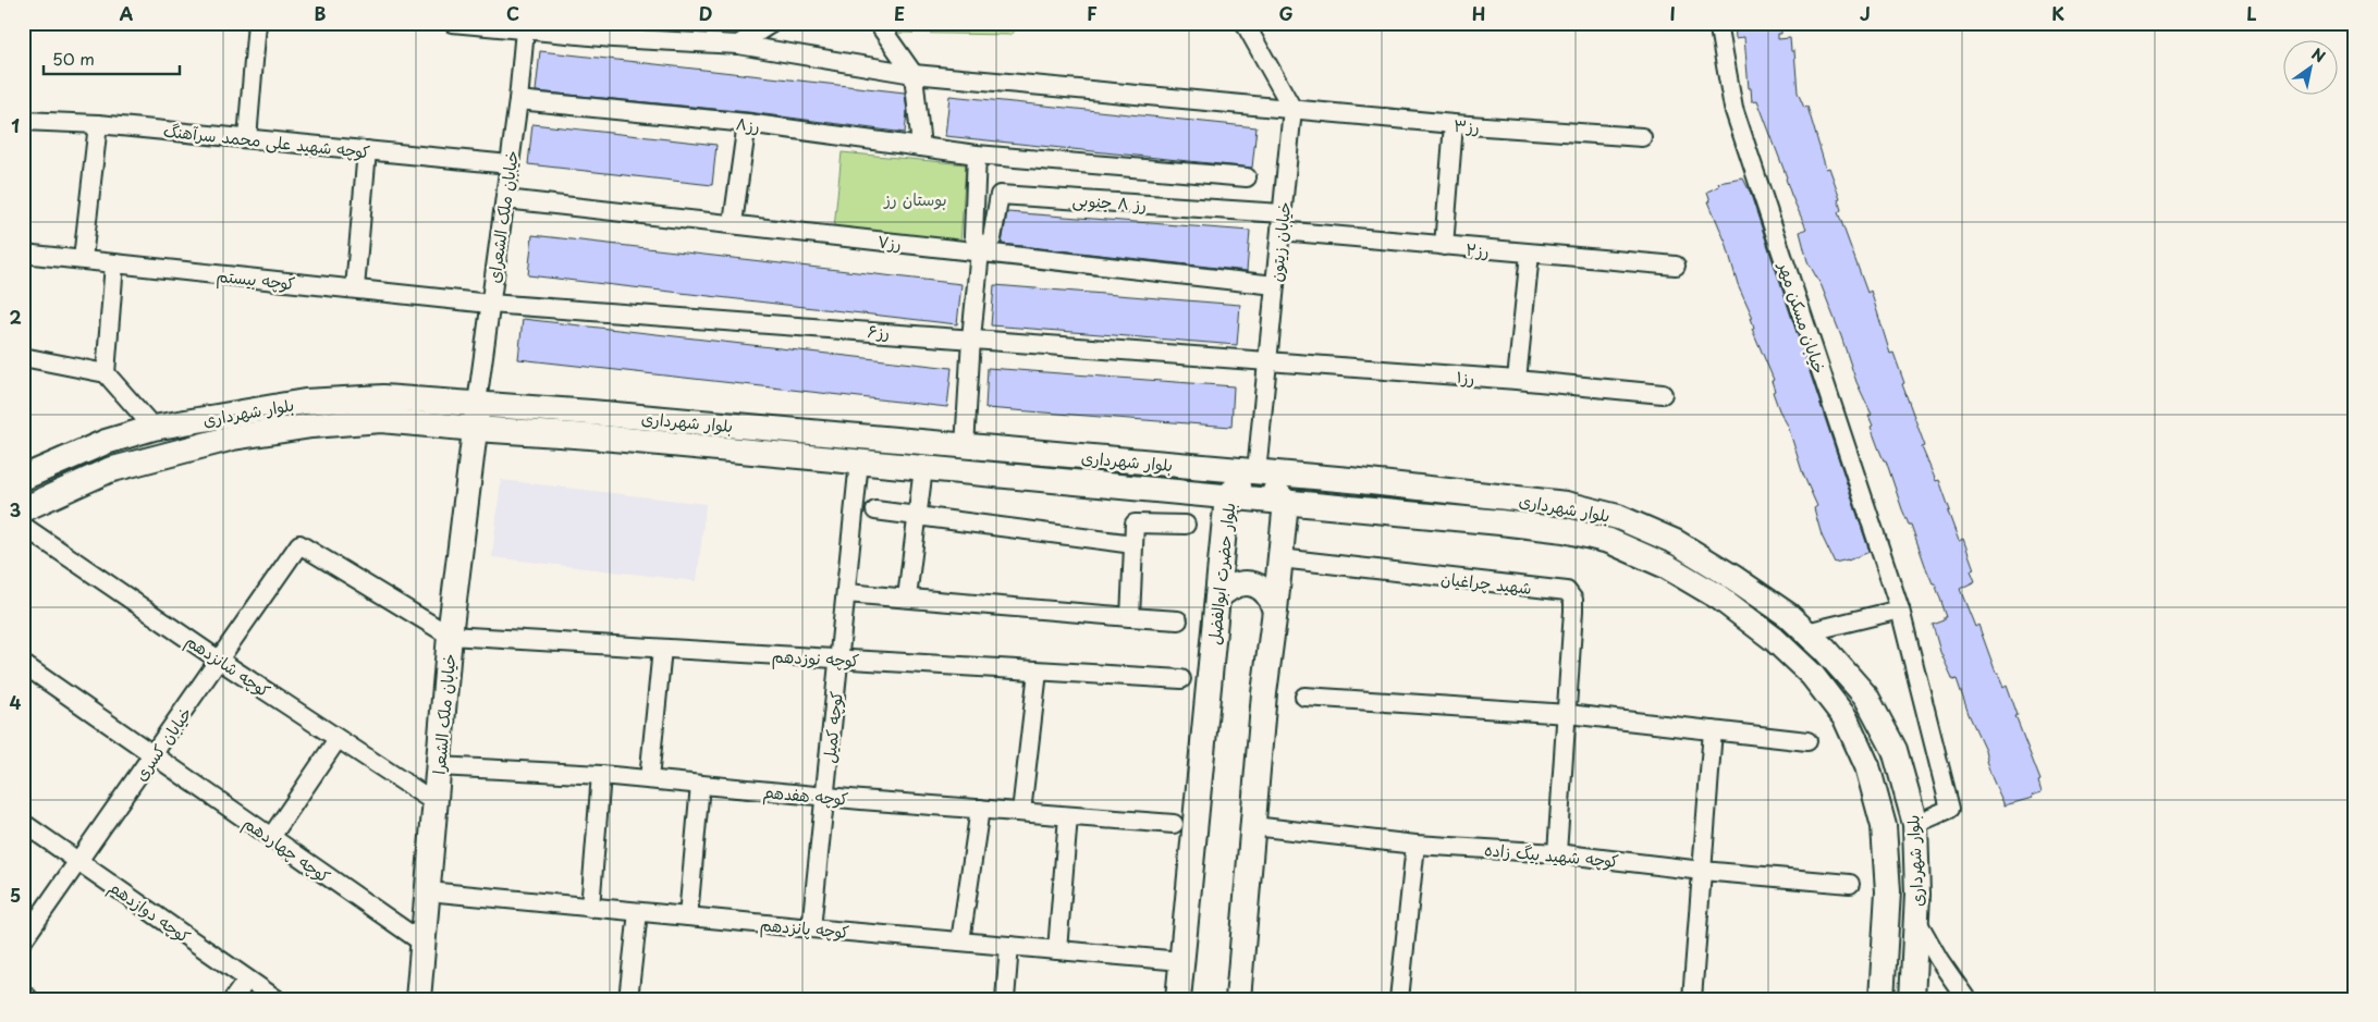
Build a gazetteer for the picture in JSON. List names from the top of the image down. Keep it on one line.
{"streets":{"main road":["بلوار شهرداری","بلوار حضرت ابوالفضل","خیابان ملک الشعرا"],"street":["رز۸","رز۳","کوچه شهید علی محمد سرآهنگ","رز ۸ جنوبی","خیابان ملک الشعرای","رز۷","خیابان زیتون","رز۲","کوچه بیستم","خیابان مسکن مهر","رز۶","رز۱","شهید چراغیان","کوچه نوزدهم","کوچه شانزدهم","کوچه کمیل","خیابان کسری","کوچه هفدهم","کوچه چهاردهم","کوچه شهید بیگ زاده","کوچه دوازدهم","کوچه پانزدهم"]},"crossings":[["رز۸","خیابان ملک الشعرای"],["رز۳","خیابان ملک الشعرای"],["رز۳","خیابان زیتون"],["کوچه شهید علی محمد سرآهنگ","خیابان ملک الشعرای"],["رز ۸ جنوبی","رز۷"],["رز ۸ جنوبی","خیابان زیتون"],["رز ۸ جنوبی","رز۲"],["خیابان ملک الشعرای","رز۷"],["خیابان ملک الشعرای","کوچه بیستم"],["خیابان ملک الشعرای","رز۶"],["خیابان ملک الشعرای","بلوار شهرداری"],["خیابان ملک الشعرای","خیابان ملک الشعرا"],["رز۷","خیابان زیتون"],["خیابان زیتون","رز۲"],["خیابان زیتون","رز۶"],["خیابان زیتون","رز۱"],["خیابان زیتون","بلوار شهرداری"],["خیابان زیتون","بلوار حضرت ابوالفضل"],["کوچه بیستم","رز۶"],["خیابان مسکن مهر","بلوار شهرداری"],["رز۶","رز۱"],["بلوار شهرداری","بلوار حضرت ابوالفضل"],["بلوار شهرداری","خیابان ملک الشعرا"],["بلوار شهرداری","کوچه کمیل"],["بلوار حضرت ابوالفضل","کوچه پانزدهم"],["شهید چراغیان","کوچه شهید بیگ زاده"],["کوچه نوزدهم","خیابان ملک الشعرا"],["کوچه نوزدهم","کوچه کمیل"],["کوچه نوزدهم","خیابان کسری"],["کوچه شانزدهم","خیابان ملک الشعرا"],["کوچه شانزدهم","خیابان کسری"],["خیابان ملک الشعرا","خیابان کسری"],["خیابان ملک الشعرا","کوچه هفدهم"],["خیابان ملک الشعرا","کوچه چهاردهم"],["خیابان ملک الشعرا","کوچه پانزدهم"],["کوچه کمیل","کوچه هفدهم"],["کوچه کمیل","کوچه پانزدهم"],["خیابان کسری","کوچه چهاردهم"],["خیابان کسری","کوچه دوازدهم"]],"parks":["بوستان رز"],"scale_bar":"50 m","north":"top right","grid":{"columns":["A","B","C","D","E","F","G","H","I","J","K","L"],"rows":["1","2","3","4","5"]}}
